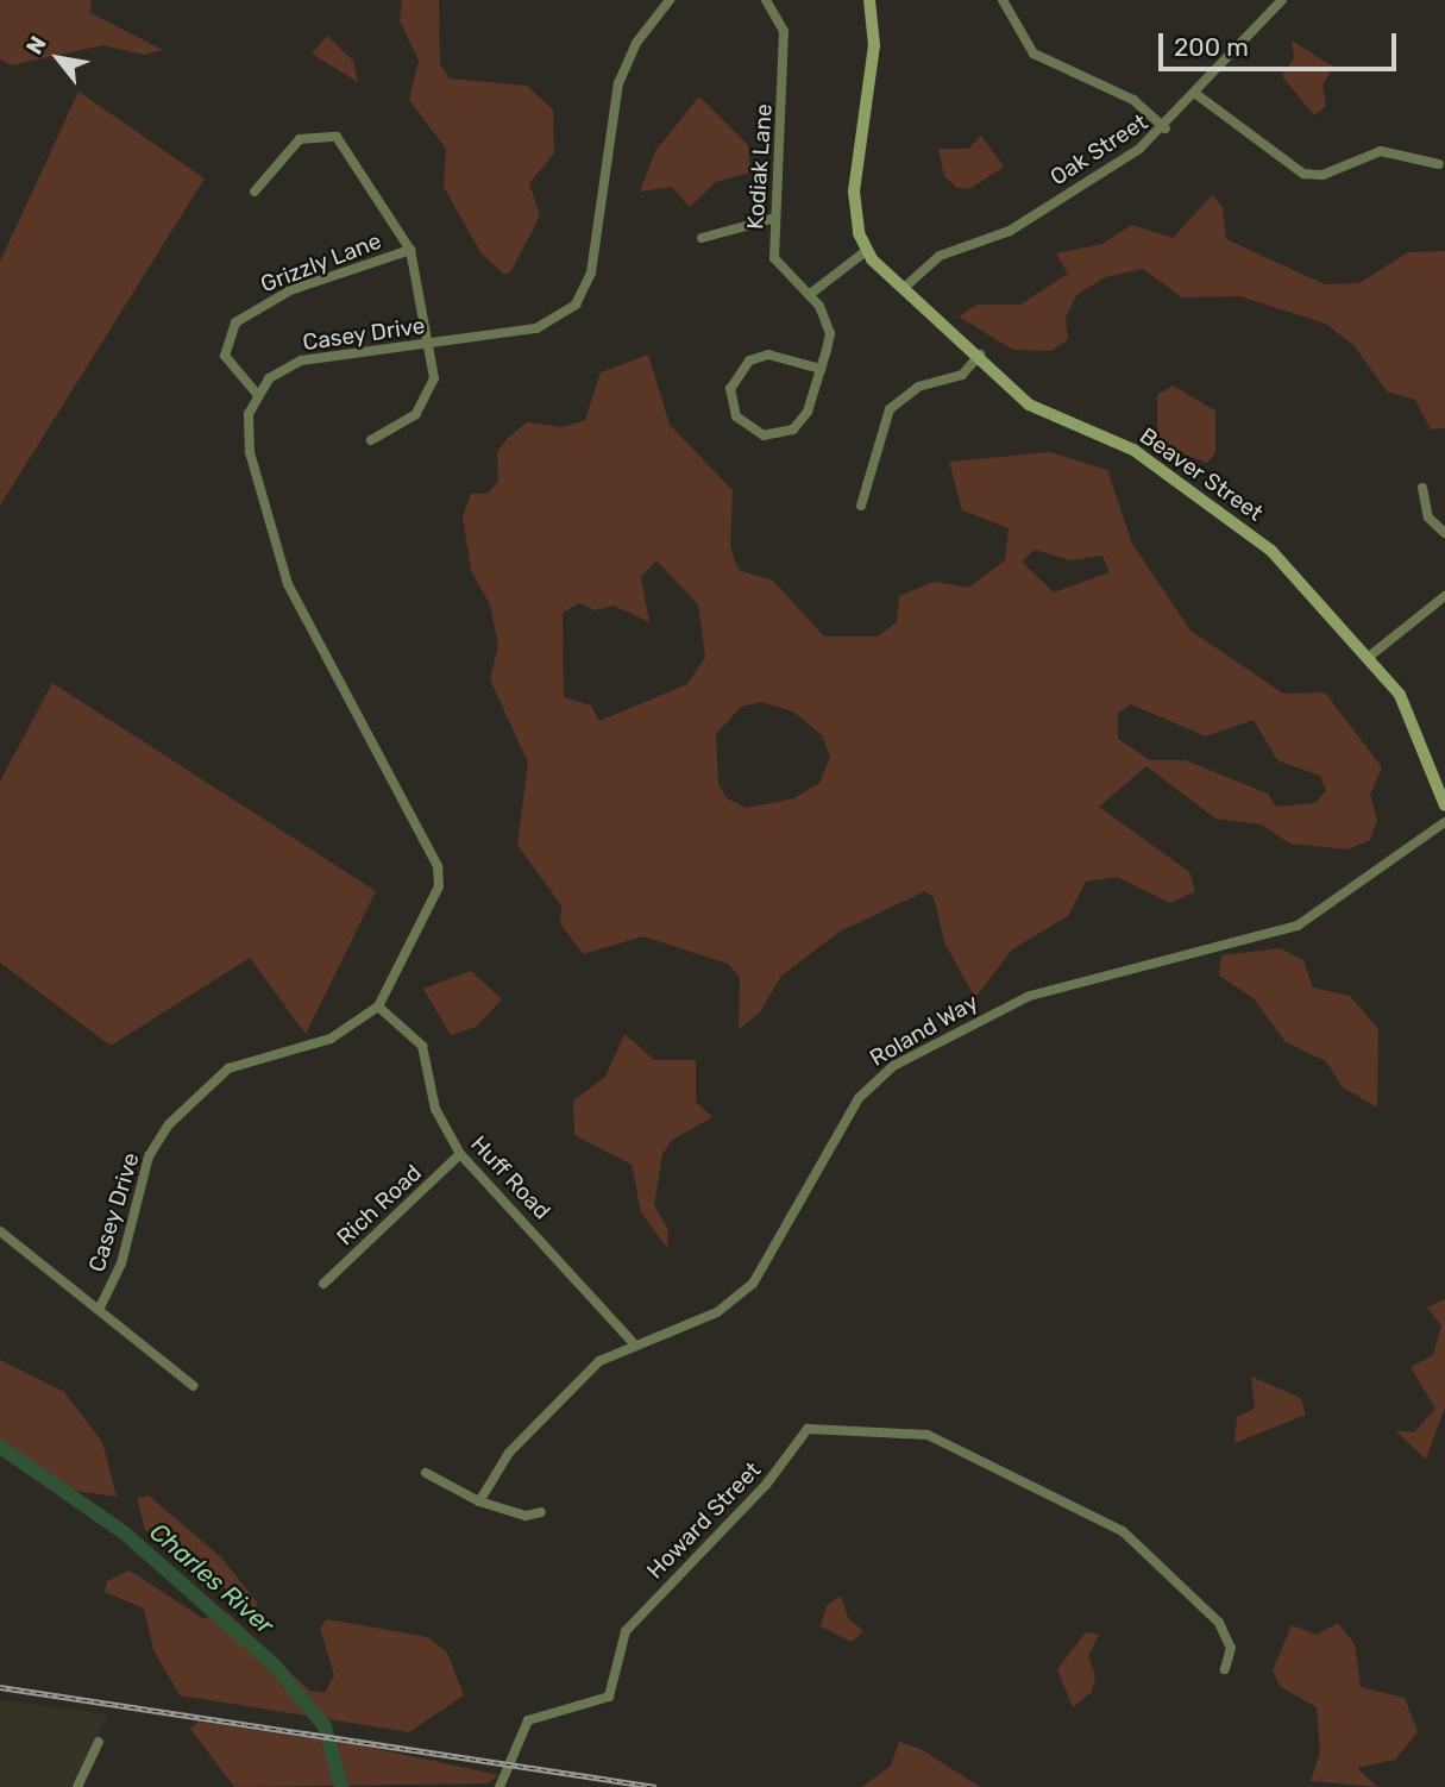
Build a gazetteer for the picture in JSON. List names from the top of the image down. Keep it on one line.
{"streets":{"street":["Oak Street","Kodiak Lane","Grizzly Lane","Casey Drive","Beaver Street","Roland Way","Huff Road","Rich Road","Howard Street"]},"crossings":[["Oak Street","Beaver Street"],["Grizzly Lane","Casey Drive"],["Casey Drive","Huff Road"],["Roland Way","Huff Road"],["Huff Road","Rich Road"]],"water":["Charles River"],"scale_bar":"200 m","north":"top left"}
